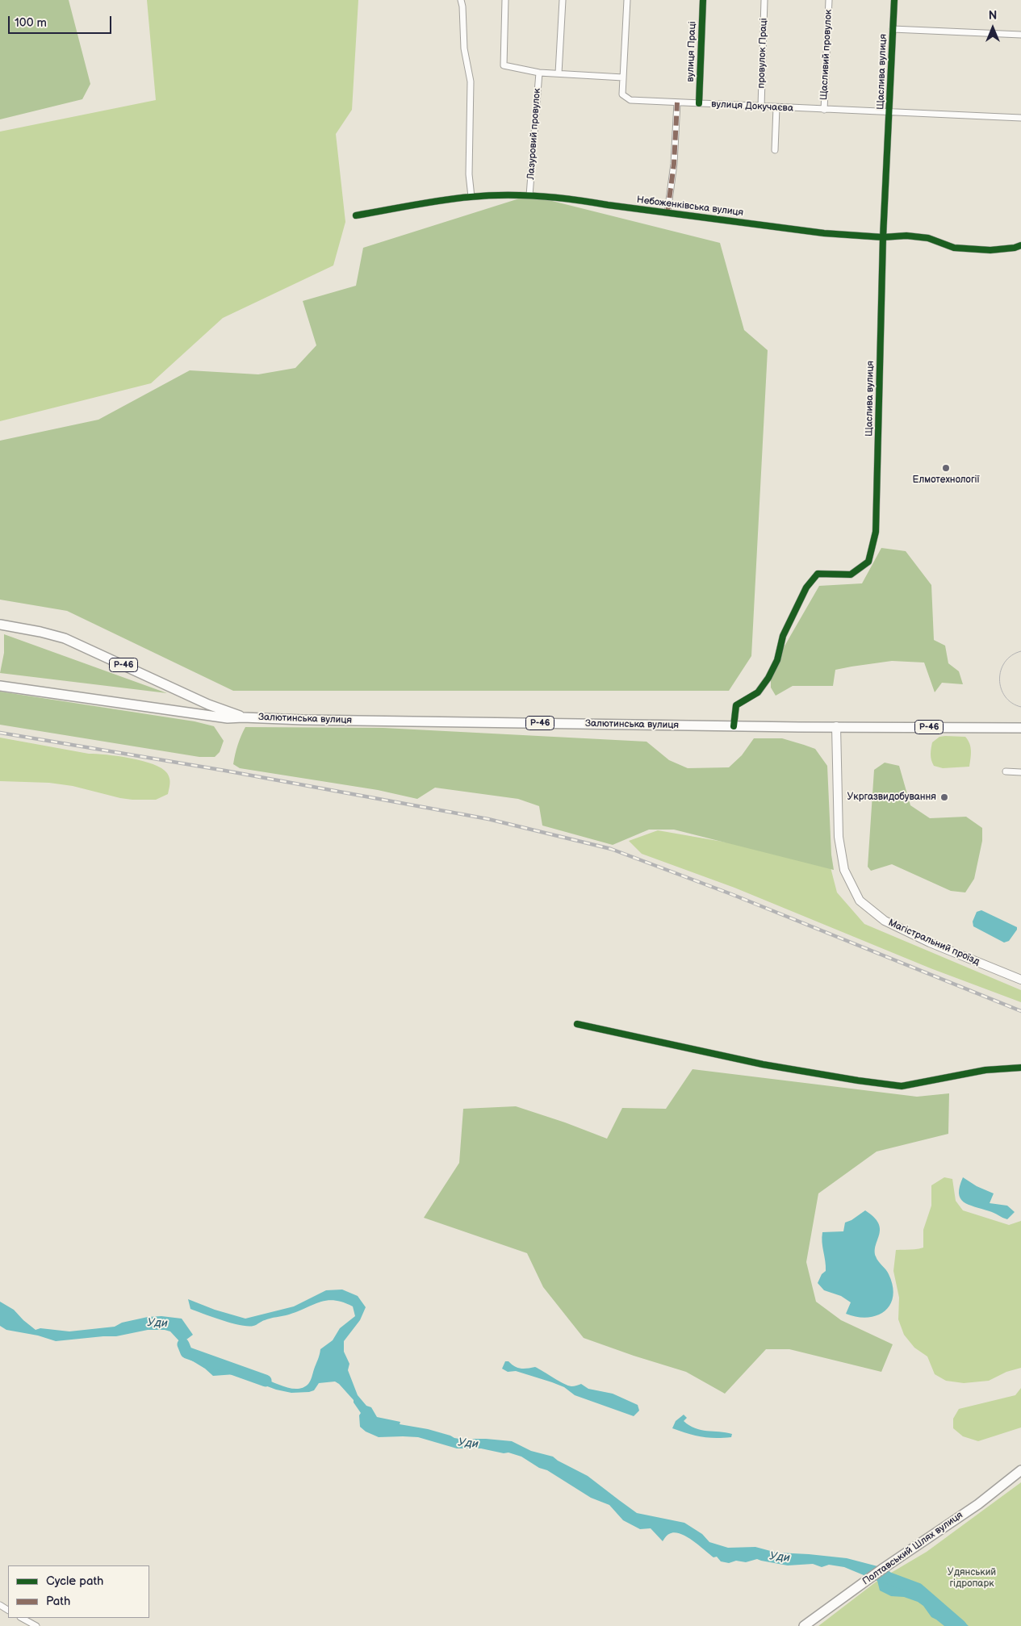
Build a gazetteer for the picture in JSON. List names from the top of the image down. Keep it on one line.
{"streets":{"main road":["Р-46","Залютинська вулиця","Магістральний проїзд","Полтавський Шлях вулиця"],"street":["вулиця Праці","провулок Праці","Щасливий провулок","Щаслива вулиця","вулиця Докучаєва","Лазуровий провулок","Небоженківська вулиця"]},"crossings":[["вулиця Праці","вулиця Докучаєва"],["провулок Праці","вулиця Докучаєва"],["Щасливий провулок","вулиця Докучаєва"],["Щаслива вулиця","вулиця Докучаєва"],["Щаслива вулиця","Небоженківська вулиця"],["Щаслива вулиця","Залютинська вулиця"],["Лазуровий провулок","Небоженківська вулиця"],["Р-46","Залютинська вулиця"],["Залютинська вулиця","Магістральний проїзд"]],"water":["Уди"],"parks":["Удянський гідропарк"],"places":["Елмотехнології","Укргазвидобування"],"legend":["Cycle path","Path"],"scale_bar":"100 m","north":"top"}
